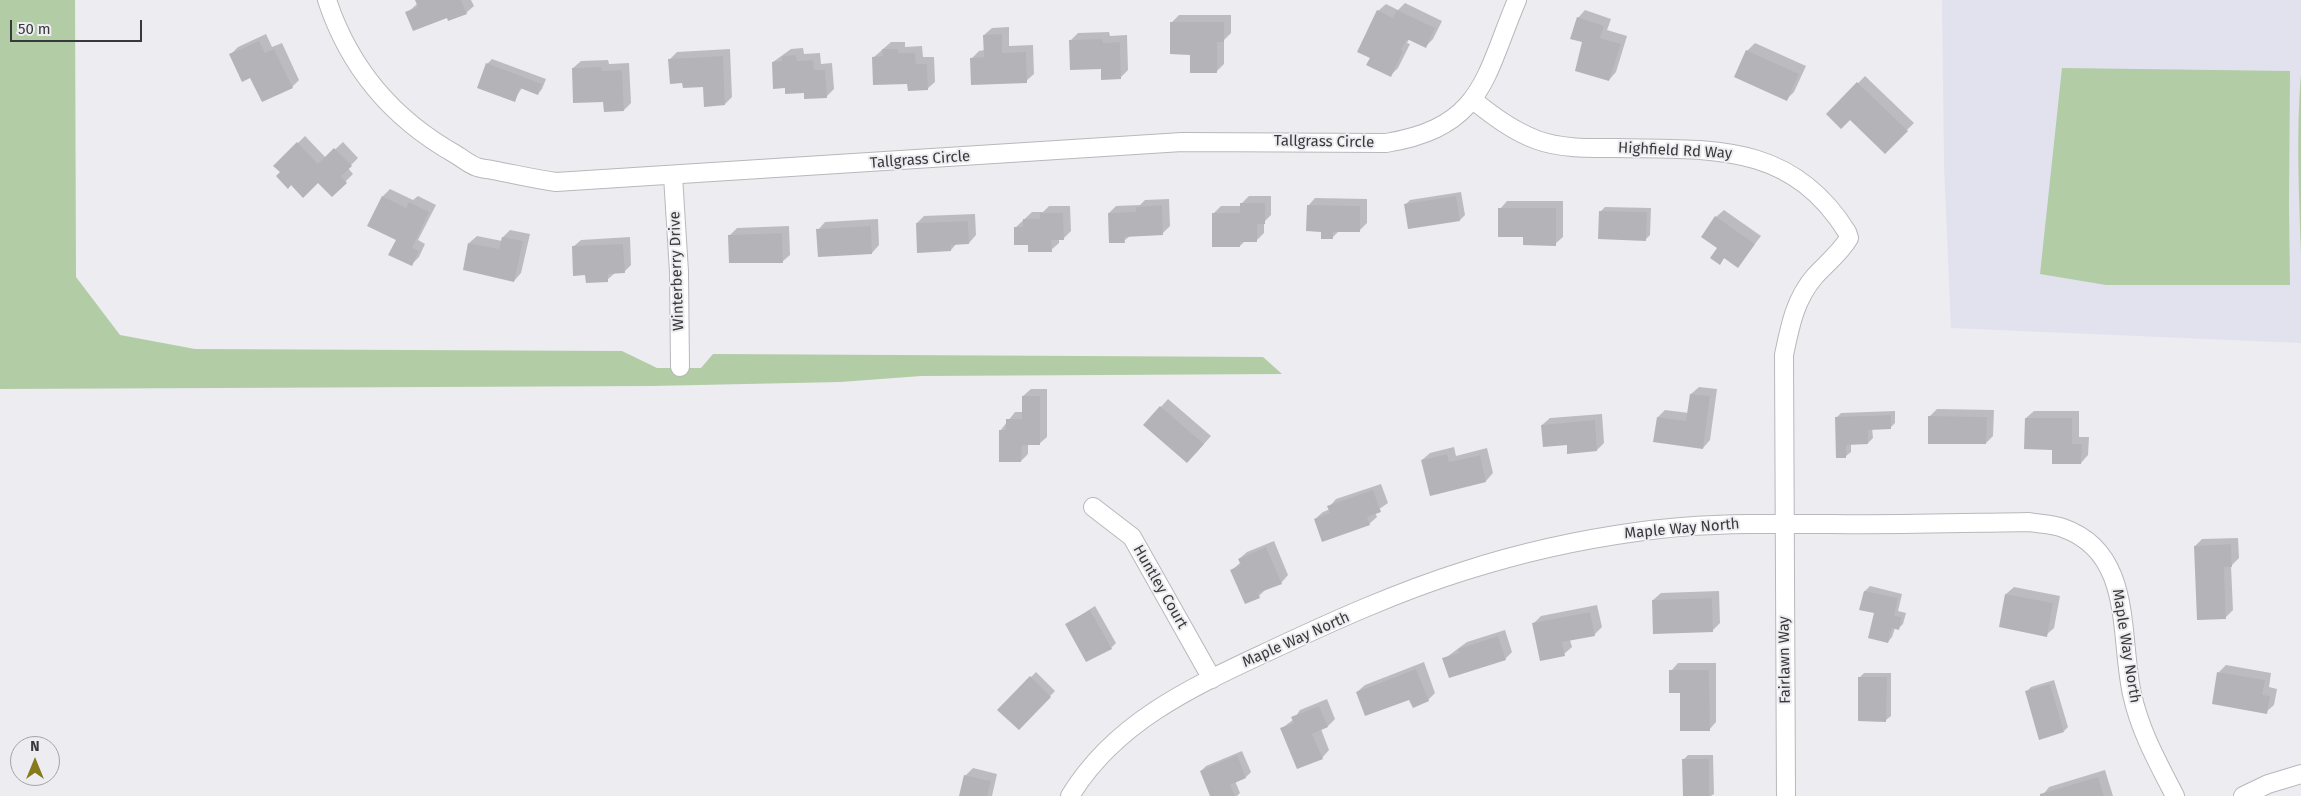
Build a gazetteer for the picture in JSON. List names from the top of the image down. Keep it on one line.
{"streets":{"street":["Tallgrass Circle","Highfield Rd Way","Winterberry Drive","Maple Way North","Huntley Court","Fairlawn Way"]},"crossings":[["Tallgrass Circle","Highfield Rd Way"],["Tallgrass Circle","Winterberry Drive"],["Highfield Rd Way","Maple Way North"],["Highfield Rd Way","Fairlawn Way"],["Maple Way North","Huntley Court"],["Maple Way North","Fairlawn Way"]],"scale_bar":"50 m","north":"top"}
